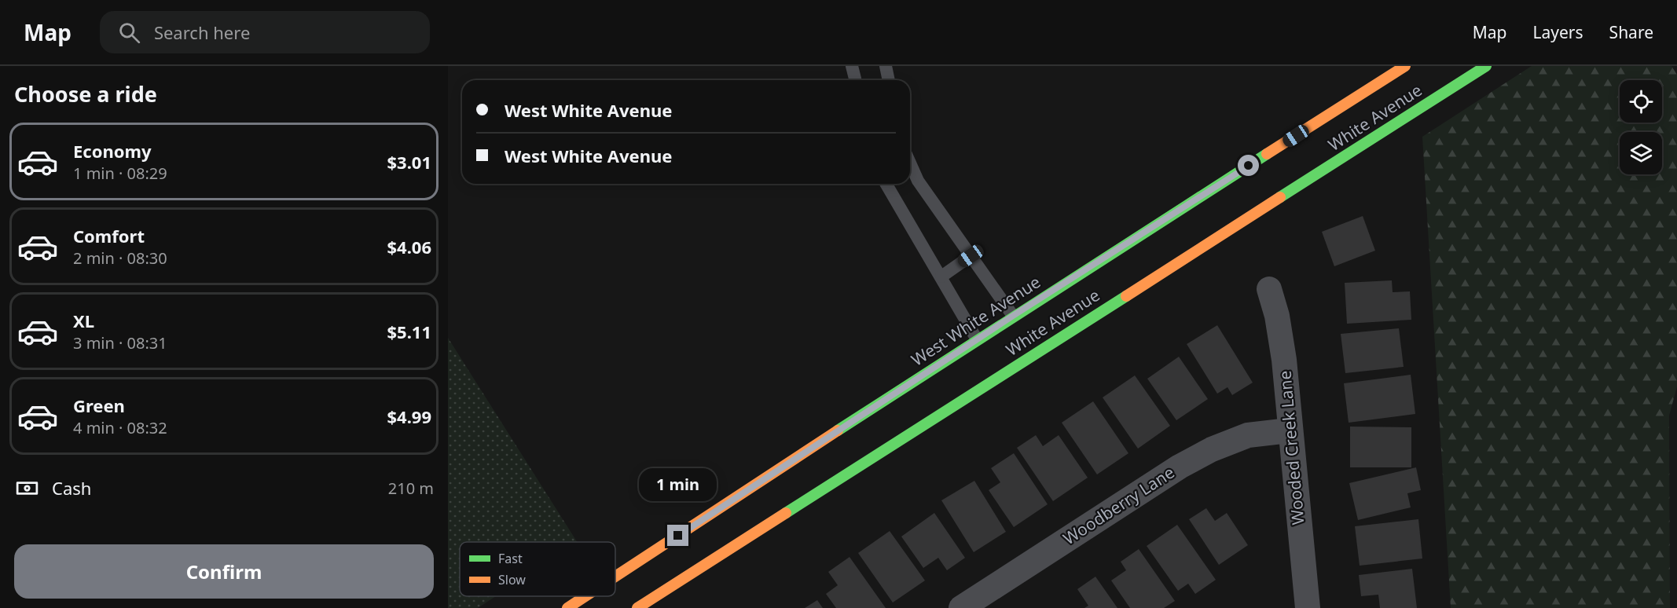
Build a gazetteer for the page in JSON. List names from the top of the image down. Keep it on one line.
{"streets":{"main road":["White Avenue","West White Avenue"],"street":["Wooded Creek Lane","Woodberry Lane"]},"crossings":[["Wooded Creek Lane","Woodberry Lane"]],"legend":["Fast","Slow"],"page":{"header":"Map","search":"Search here","nav":["Map","Layers","Share"],"heading":"Choose a ride","banner":["West White Avenue","West White Avenue"],"list":[{"name":"Economy","note":"1 min · 08:29","value":"$3.01"},{"name":"Comfort","note":"2 min · 08:30","value":"$4.06"},{"name":"XL","note":"3 min · 08:31","value":"$5.11"},{"name":"Green","note":"4 min · 08:32","value":"$4.99"}],"pay":["Cash","210 m"],"bubble":"1 min","buttons":"Confirm"}}
